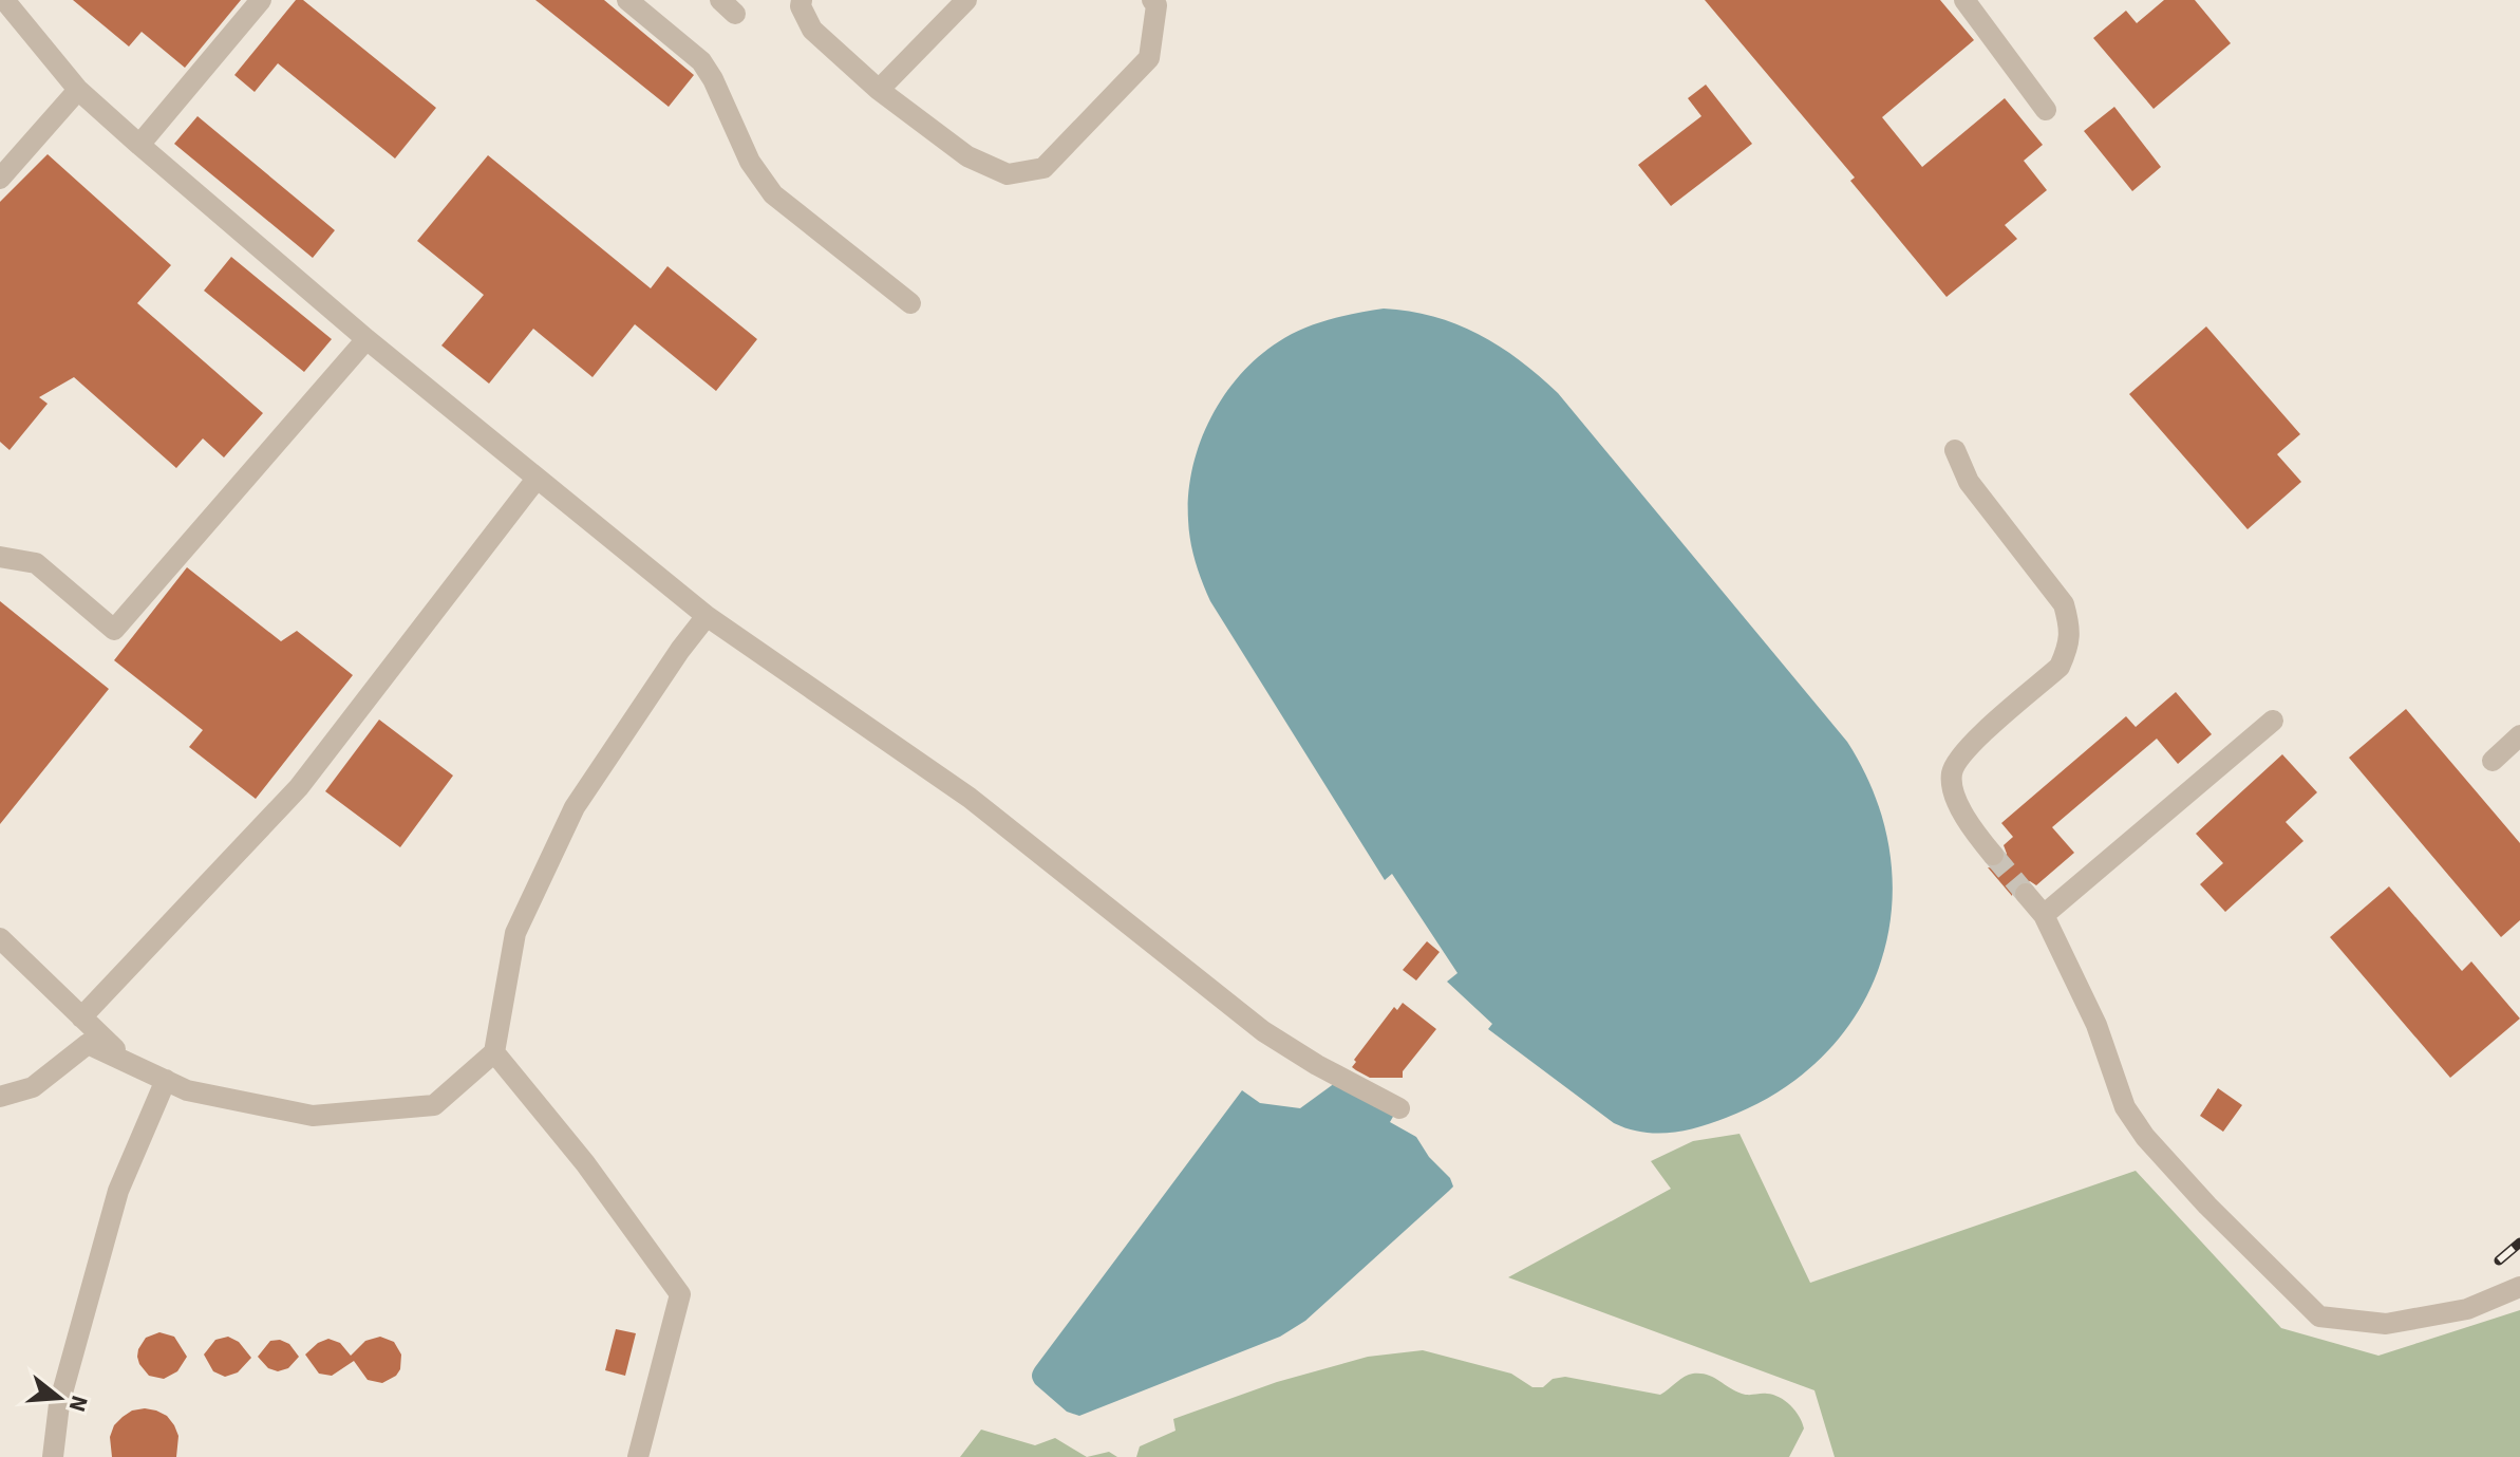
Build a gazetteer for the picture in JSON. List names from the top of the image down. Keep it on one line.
{"north":"right"}
